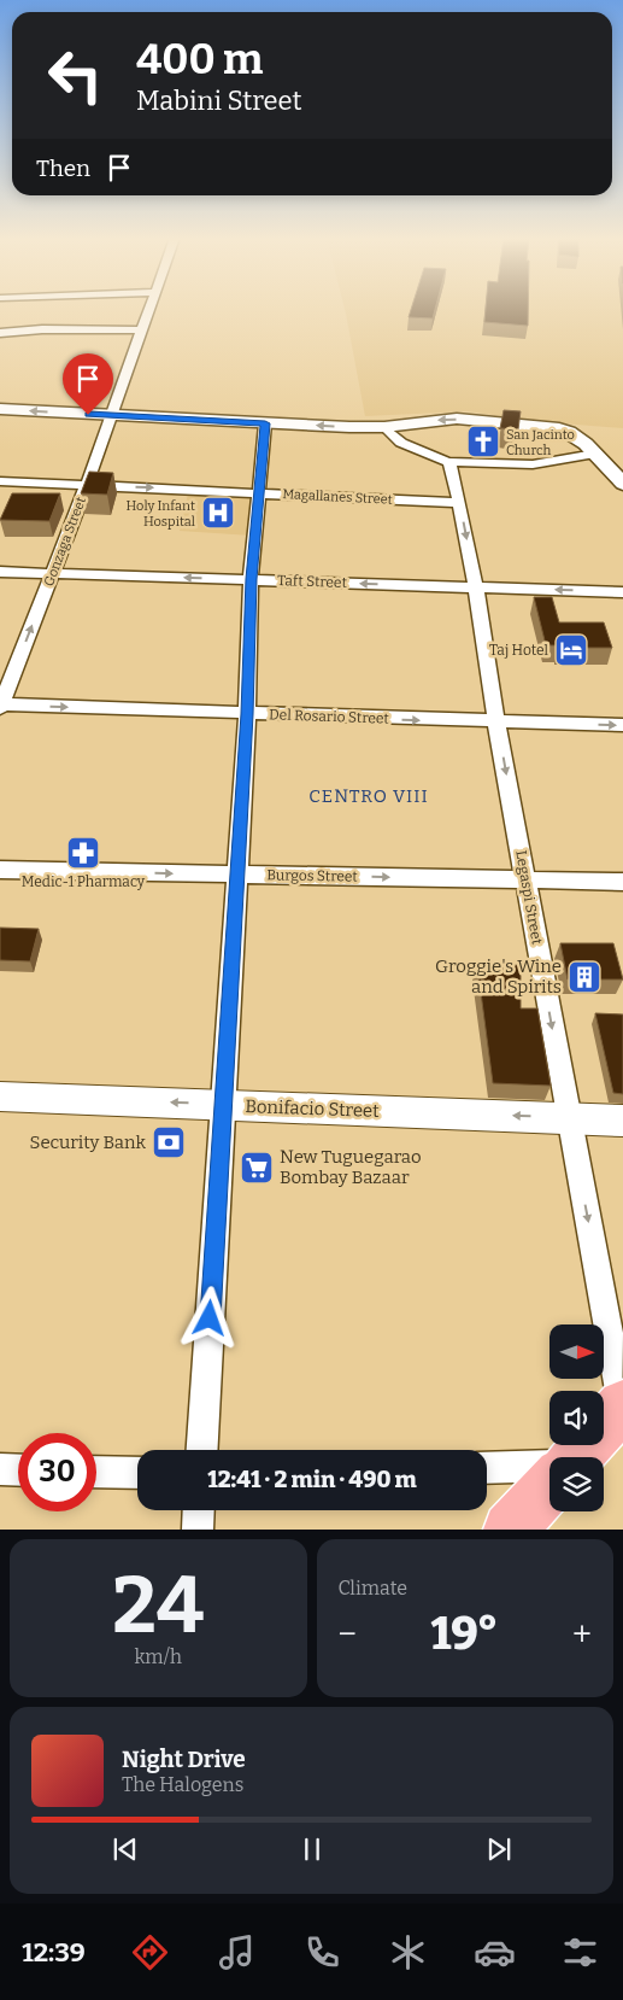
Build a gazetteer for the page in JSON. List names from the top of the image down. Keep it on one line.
{"streets":{"street":["Magallanes Street","Gonzaga Street","Taft Street","Del Rosario Street","Burgos Street","Legaspi Street","Bonifacio Street"]},"crossings":[["Magallanes Street","Gonzaga Street"],["Magallanes Street","Legaspi Street"],["Gonzaga Street","Taft Street"],["Gonzaga Street","Del Rosario Street"],["Taft Street","Legaspi Street"],["Del Rosario Street","Legaspi Street"],["Burgos Street","Legaspi Street"],["Legaspi Street","Bonifacio Street"]],"one_way":["Magallanes Street","Taft Street","Del Rosario Street","Burgos Street","Legaspi Street","Bonifacio Street"],"districts":["CENTRO VIII"],"places":{"church":["San Jacinto Church"],"hospital":["Holy Infant Hospital"],"hotel":["Taj Hotel"],"pharmacy":["Medic-1 Pharmacy"],"building":["Groggie's Wine and Spirits"],"bank":["Security Bank"],"supermarket":["New Tuguegarao Bombay Bazaar"]},"north":"right","page":{"turn":["400 m","Mabini Street"],"then":"Then","limit":"30","trip":"12:41 · 2 min · 490 m","tile":[["24","km/h"],"Climate"],"heat":["−","19°","+"],"song":["Night Drive","The Halogens"],"tabs":"12:39"}}
